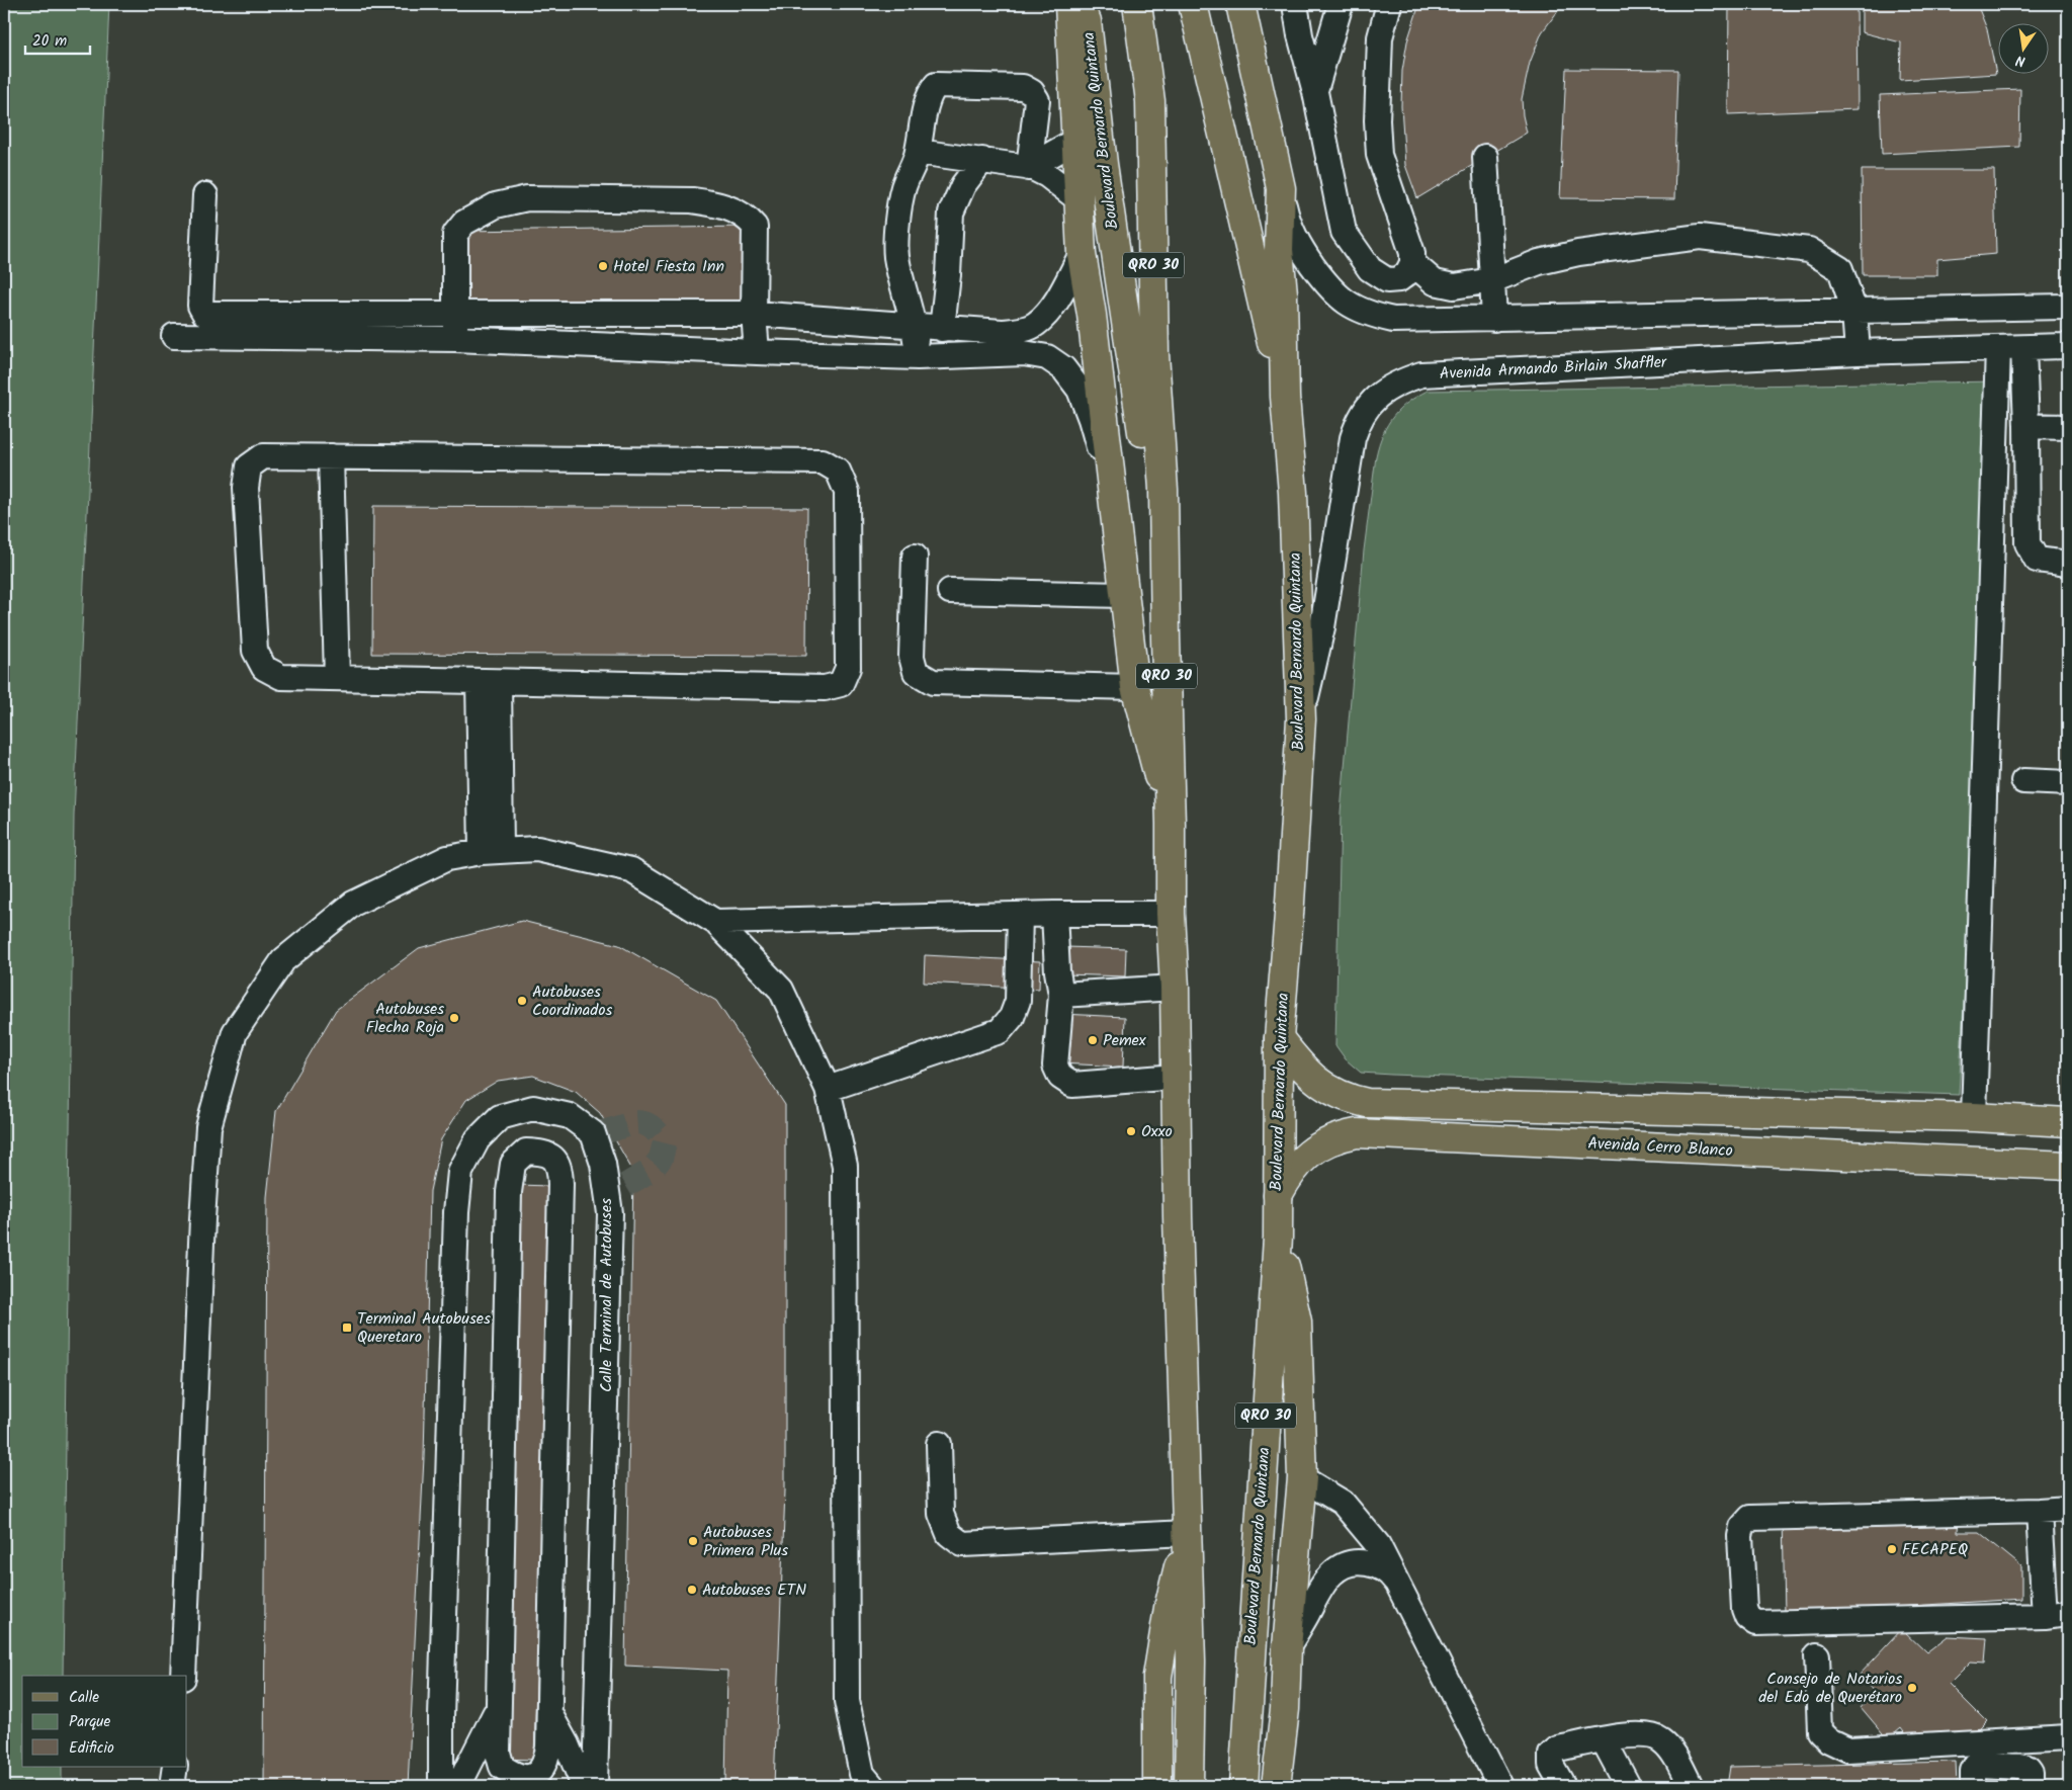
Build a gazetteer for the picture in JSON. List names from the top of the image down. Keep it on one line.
{"streets":{"main road":["Boulevard Bernardo Quintana","QRO 30","Avenida Cerro Blanco"],"street":["Avenida Armando Birlain Shaffler","Calle Terminal de Autobuses"]},"crossings":[["Boulevard Bernardo Quintana","Avenida Armando Birlain Shaffler"],["Boulevard Bernardo Quintana","Avenida Cerro Blanco"]],"places":{"other":["Hotel Fiesta Inn","Autobuses Coordinados","Autobuses Flecha Roja","Pemex","Oxxo","Autobuses Primera Plus","FECAPEQ","Autobuses ETN","Consejo de Notarios del Edo de Querétaro"],"transit":["Terminal Autobuses Queretaro"]},"legend":["Calle","Parque","Edificio"],"scale_bar":"20 m","north":"bottom"}
